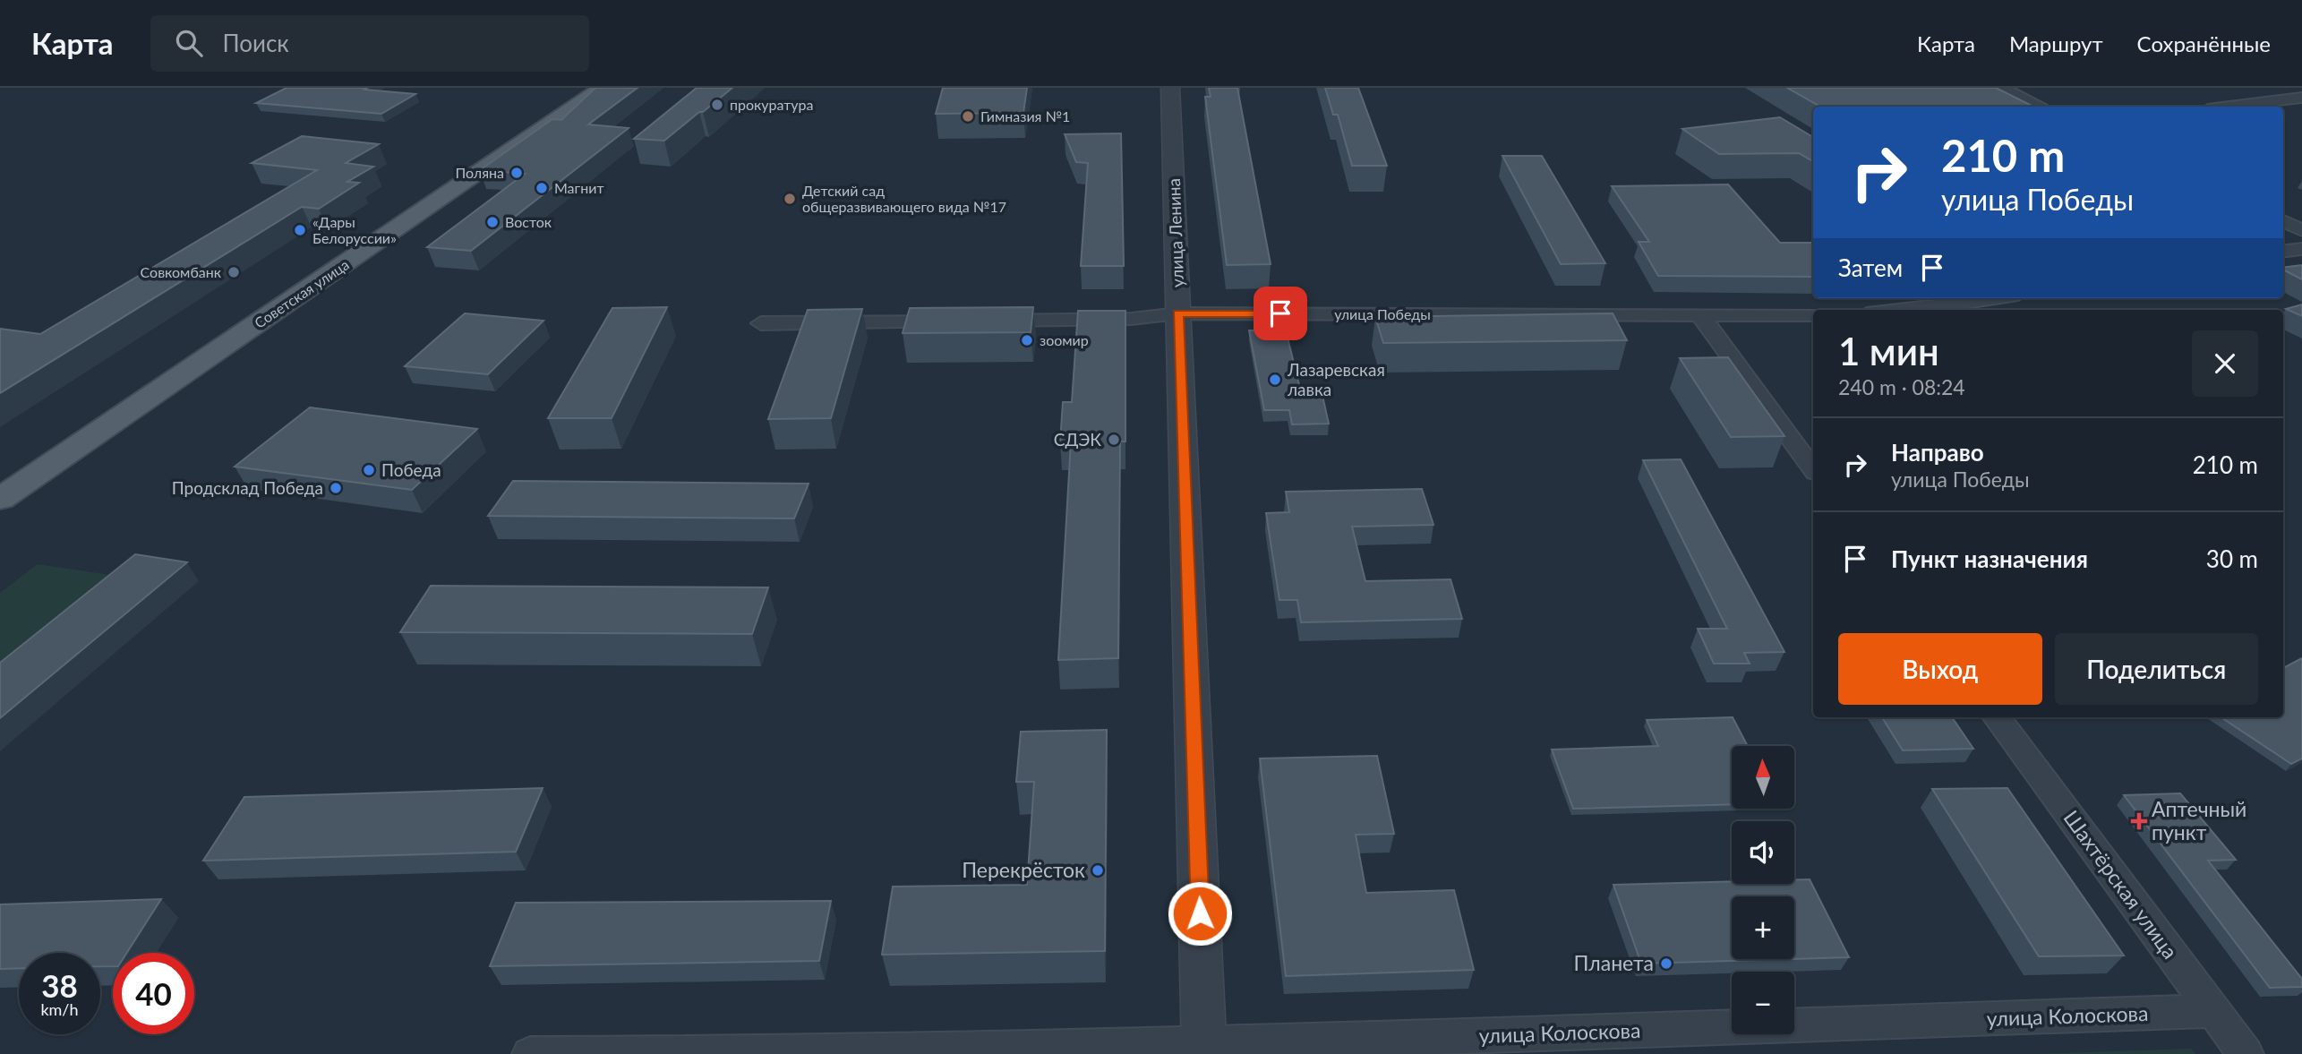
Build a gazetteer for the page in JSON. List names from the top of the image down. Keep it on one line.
{"streets":{"main road":["Советская улица"],"street":["улица Ленина","улица Победы","Шахтёрская улица","улица Колоскова"]},"crossings":[["улица Ленина","улица Победы"],["улица Ленина","улица Колоскова"],["Шахтёрская улица","улица Колоскова"]],"places":{"other":["прокуратура","Гимназия №1","Поляна","Магнит","Детский сад общеразвивающего вида №17","Восток","«Дары Белоруссии»","Совкомбанк","зоомир","Лазаревская лавка","СДЭК","Победа","Продсклад Победа","Перекрёсток","Планета"],"health":["Аптечный пункт"]},"north":"top","page":{"header":"Карта","search":"Поиск","nav":["Карта","Маршрут","Сохранённые"],"turn":["210 m","улица Победы"],"then":"Затем","heading":["1 мин","240 m · 08:24"],"list":[{"name":"Направо","note":"улица Победы","value":"210 m"},{"name":"Пункт назначения","value":"30 m"}],"buttons":["Выход","Поделиться"],"map_buttons":["+","−"],"speed":"38 km/h","limit":"40"}}
